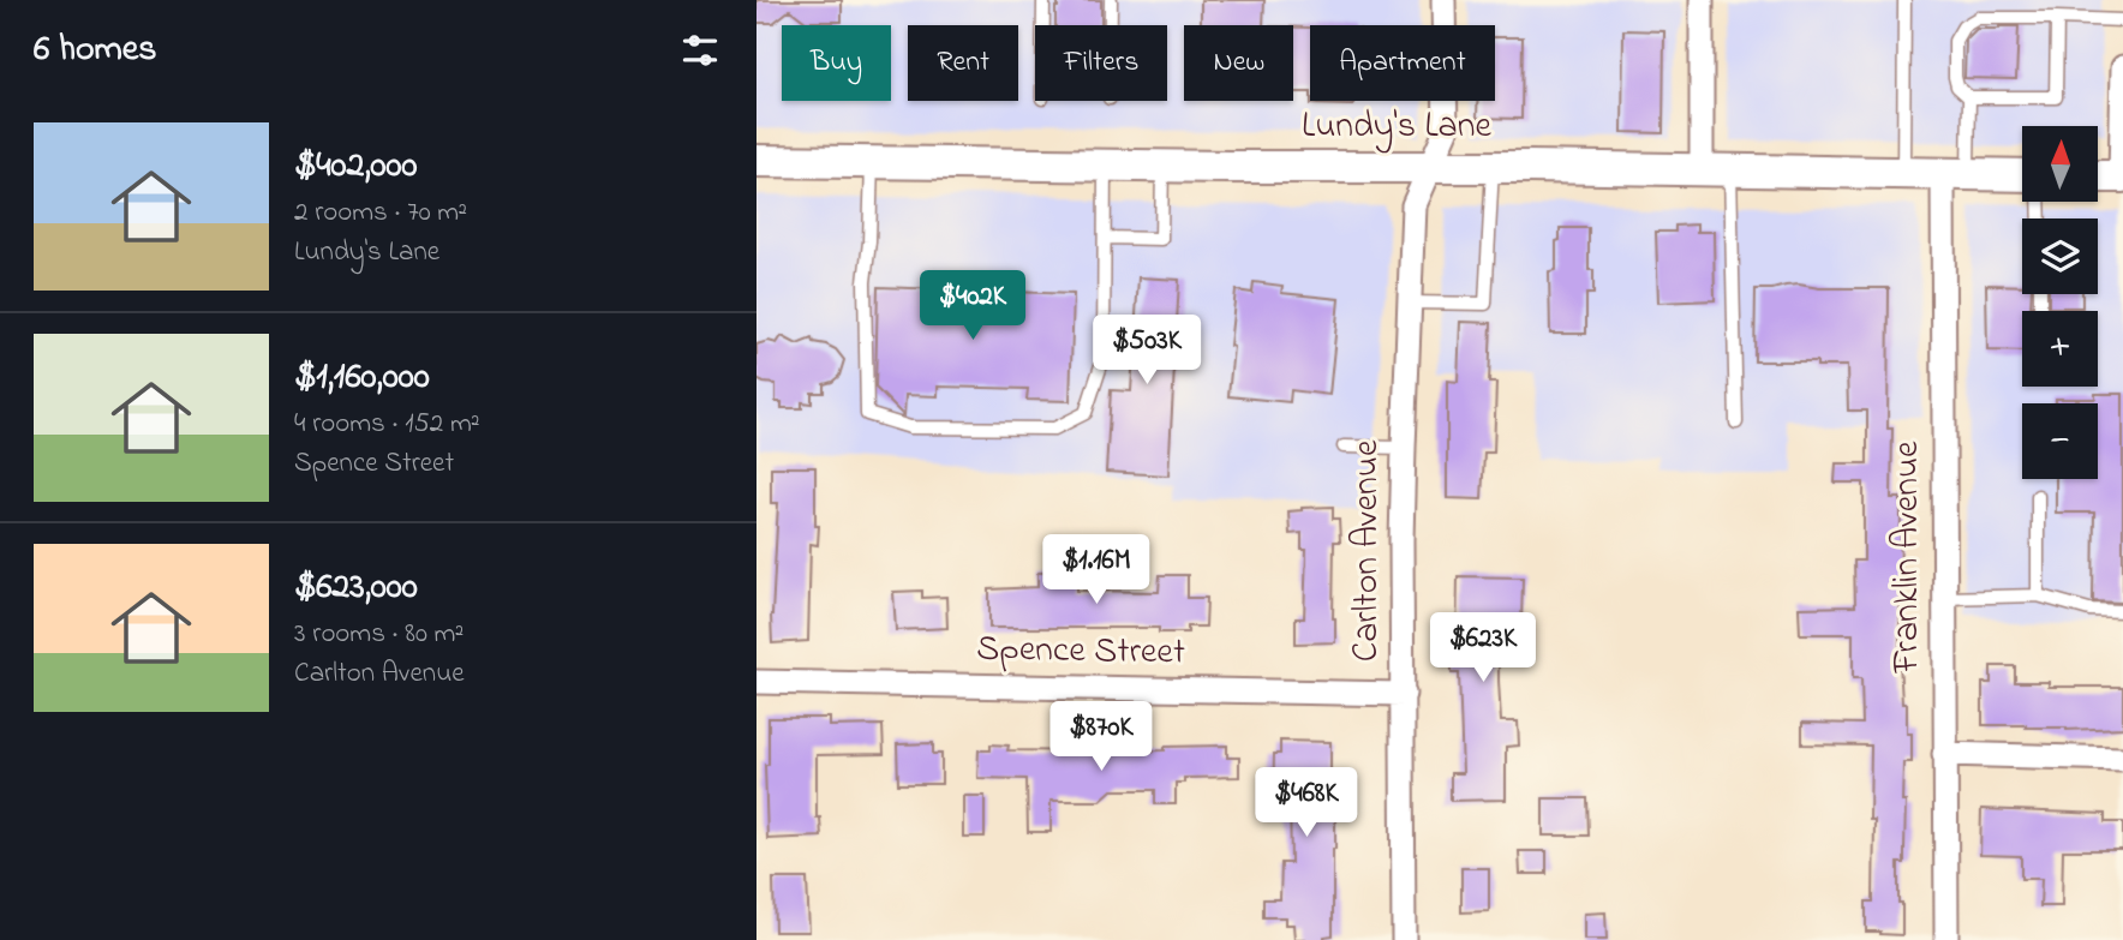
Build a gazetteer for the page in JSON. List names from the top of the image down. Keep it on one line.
{"streets":{"main road":["Lundy's Lane"],"street":["Carlton Avenue","Franklin Avenue","Spence Street"]},"crossings":[["Lundy's Lane","Carlton Avenue"],["Lundy's Lane","Franklin Avenue"],["Carlton Avenue","Spence Street"]],"north":"top","page":{"heading":"6 homes","chip":["Buy","Rent","Filters","New","Apartment"],"list":[{"name":"$402,000","note":"2 rooms · 70 m² · Lundy's Lane"},{"name":"$1,160,000","note":"4 rooms · 152 m² · Spence Street"},{"name":"$623,000","note":"3 rooms · 80 m² · Carlton Avenue"}],"map_buttons":["+","−"],"price":["$402K","$503K","$1.16M","$623K","$870K","$468K"]}}
